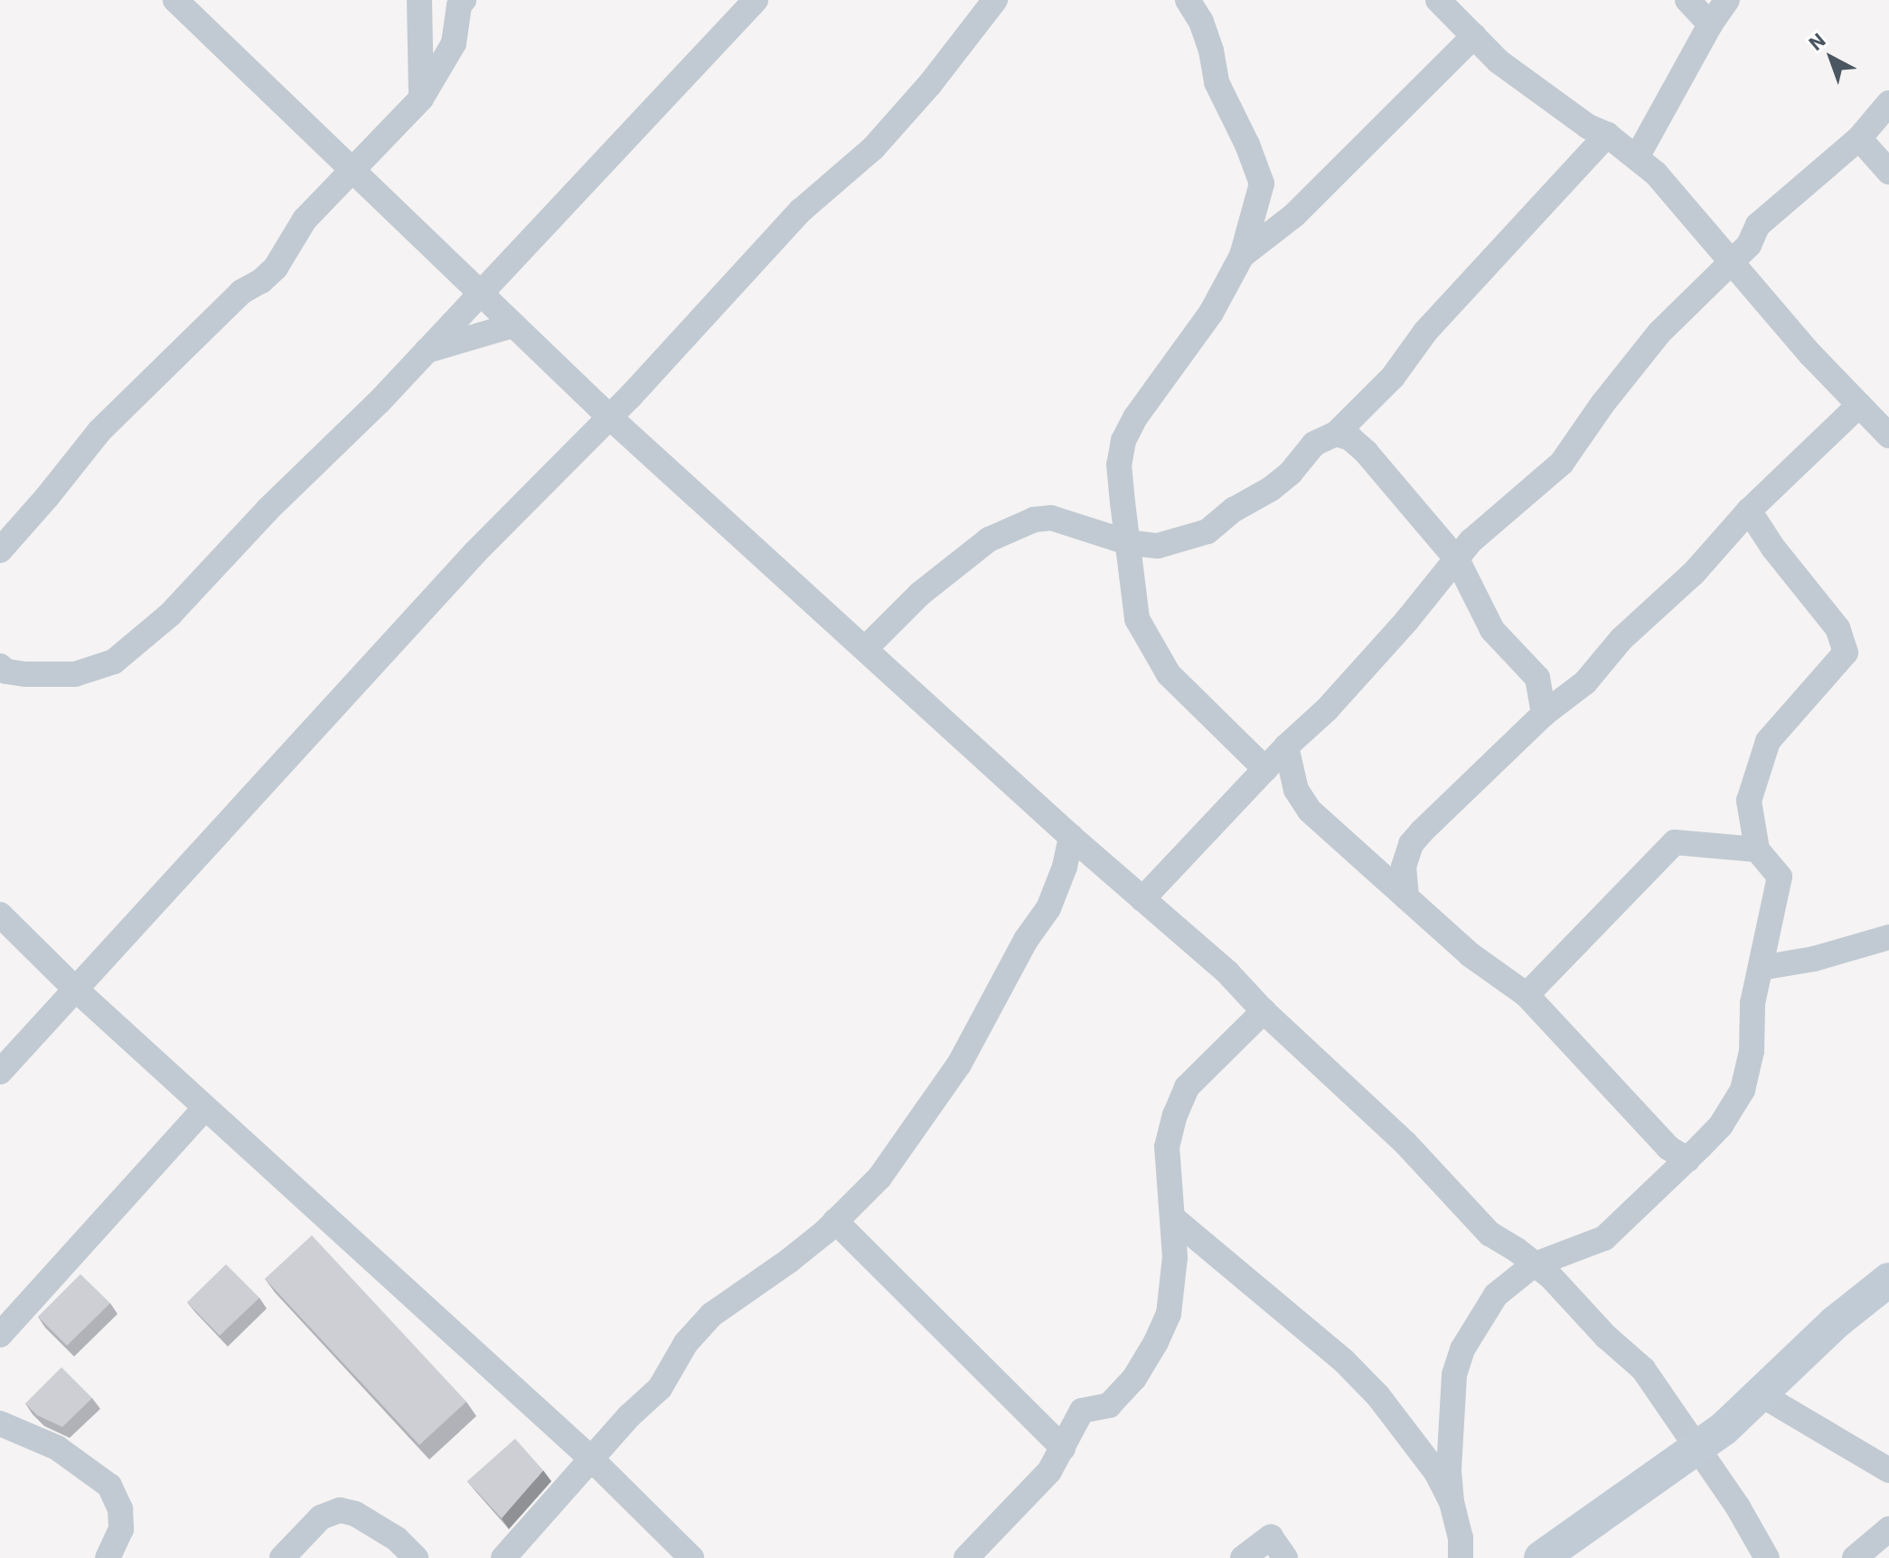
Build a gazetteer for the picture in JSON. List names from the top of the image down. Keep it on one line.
{"north":"top left"}
